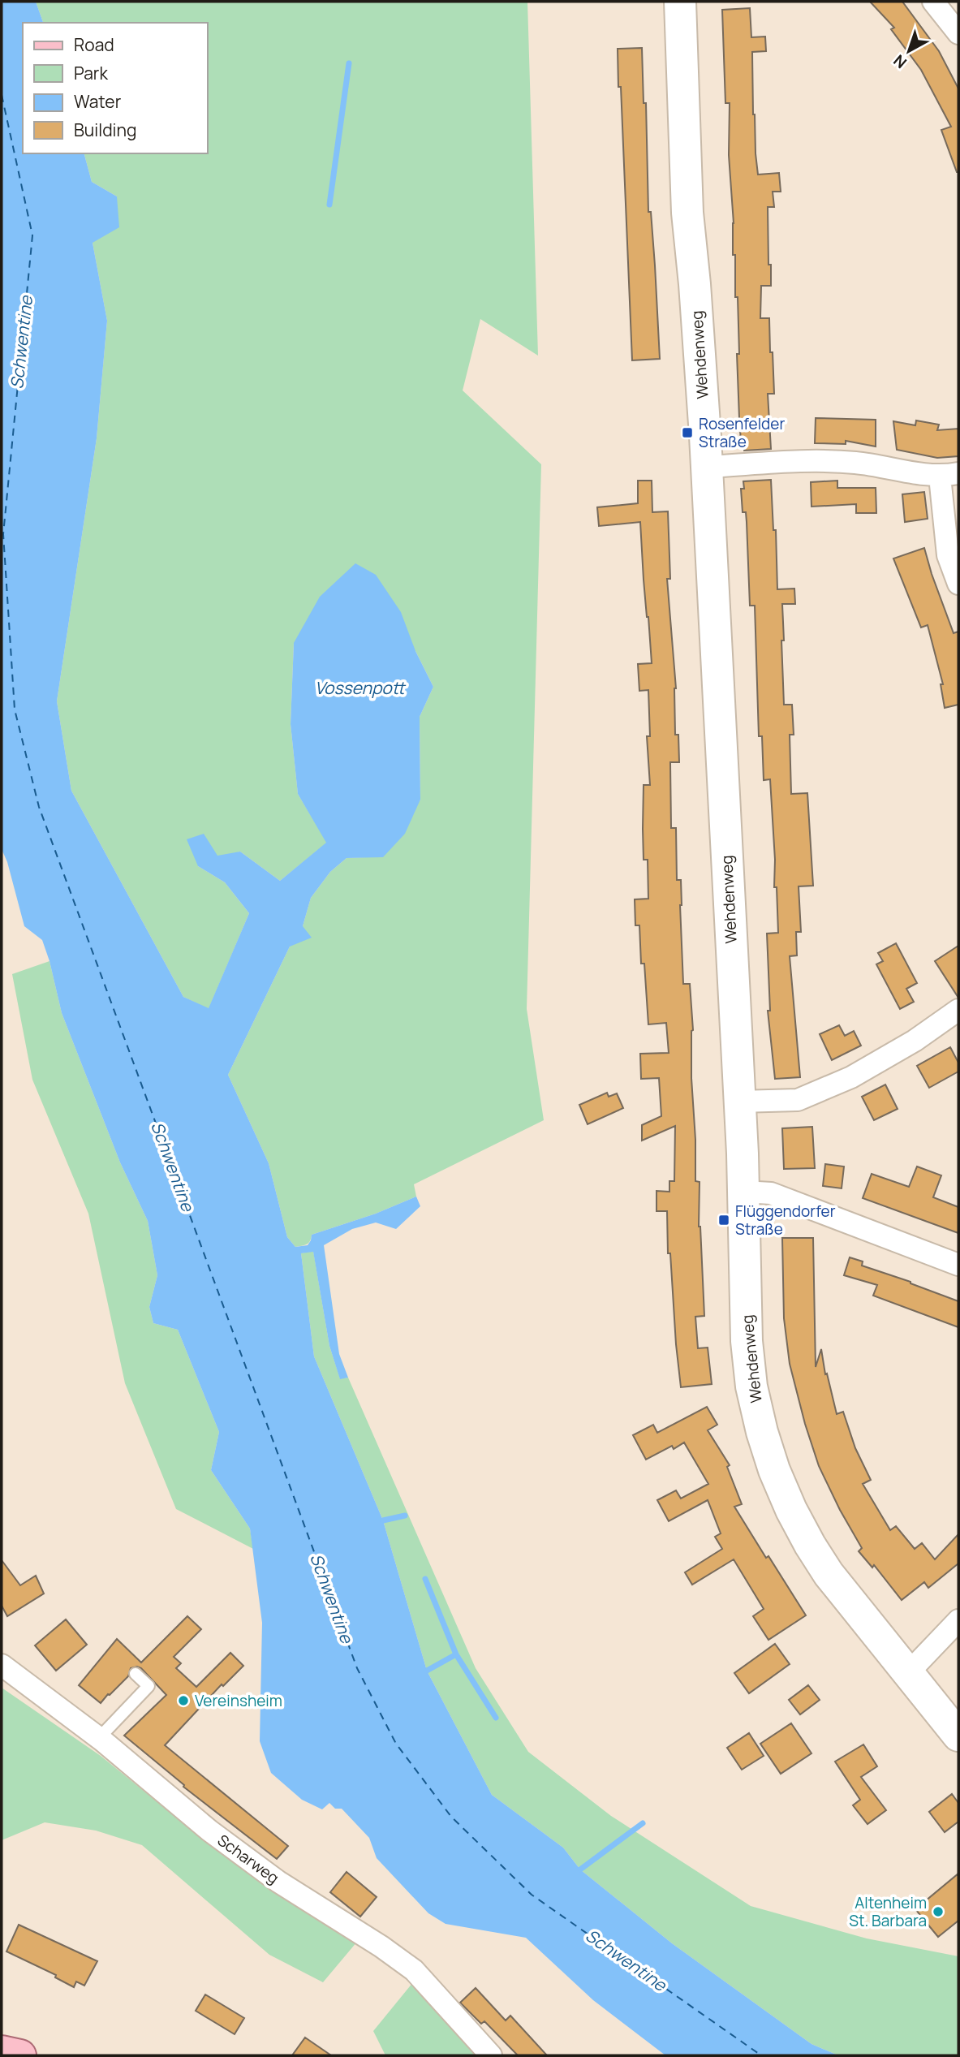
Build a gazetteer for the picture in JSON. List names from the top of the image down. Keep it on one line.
{"streets":{"main road":["Wehdenweg"],"street":["Scharweg"]},"water":["Schwentine","Vossenpott"],"places":{"transit":["Rosenfelder Straße","Flüggendorfer Straße"],"other":["Vereinsheim","Altenheim St. Barbara"]},"legend":["Road","Park","Water","Building"],"north":"bottom left"}
